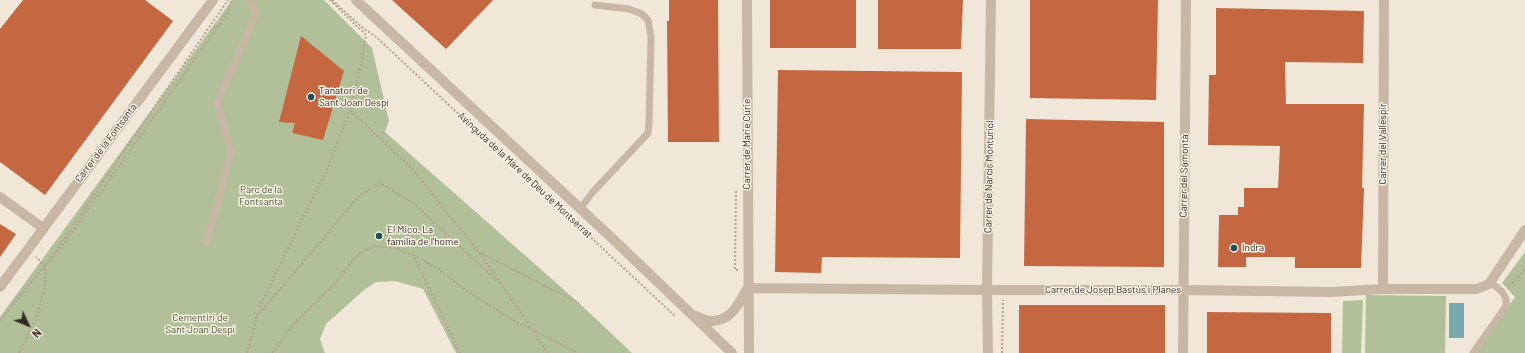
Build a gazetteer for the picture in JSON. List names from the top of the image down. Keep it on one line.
{"streets":{"street":["Carrer de la Fontsanta","Carrer de Marie Curie","Carrer del Vallespir","Avinguda de la Mare de Déu de Montserrat","Carrer del Samontà","Carrer de Narcís Monturiol","Carrer de Josep Bastús i Planes"]},"crossings":[["Carrer de Marie Curie","Avinguda de la Mare de Déu de Montserrat"],["Carrer de Marie Curie","Carrer de Josep Bastús i Planes"],["Carrer del Vallespir","Carrer de Josep Bastús i Planes"],["Carrer del Samontà","Carrer de Josep Bastús i Planes"],["Carrer de Narcís Monturiol","Carrer de Josep Bastús i Planes"]],"parks":["Parc de la Fontsanta","Cementiri de Sant Joan Despí"],"places":["Tanatori de Sant Joan Despí","El Mico. La família de l'home","Indra"],"north":"bottom right"}
